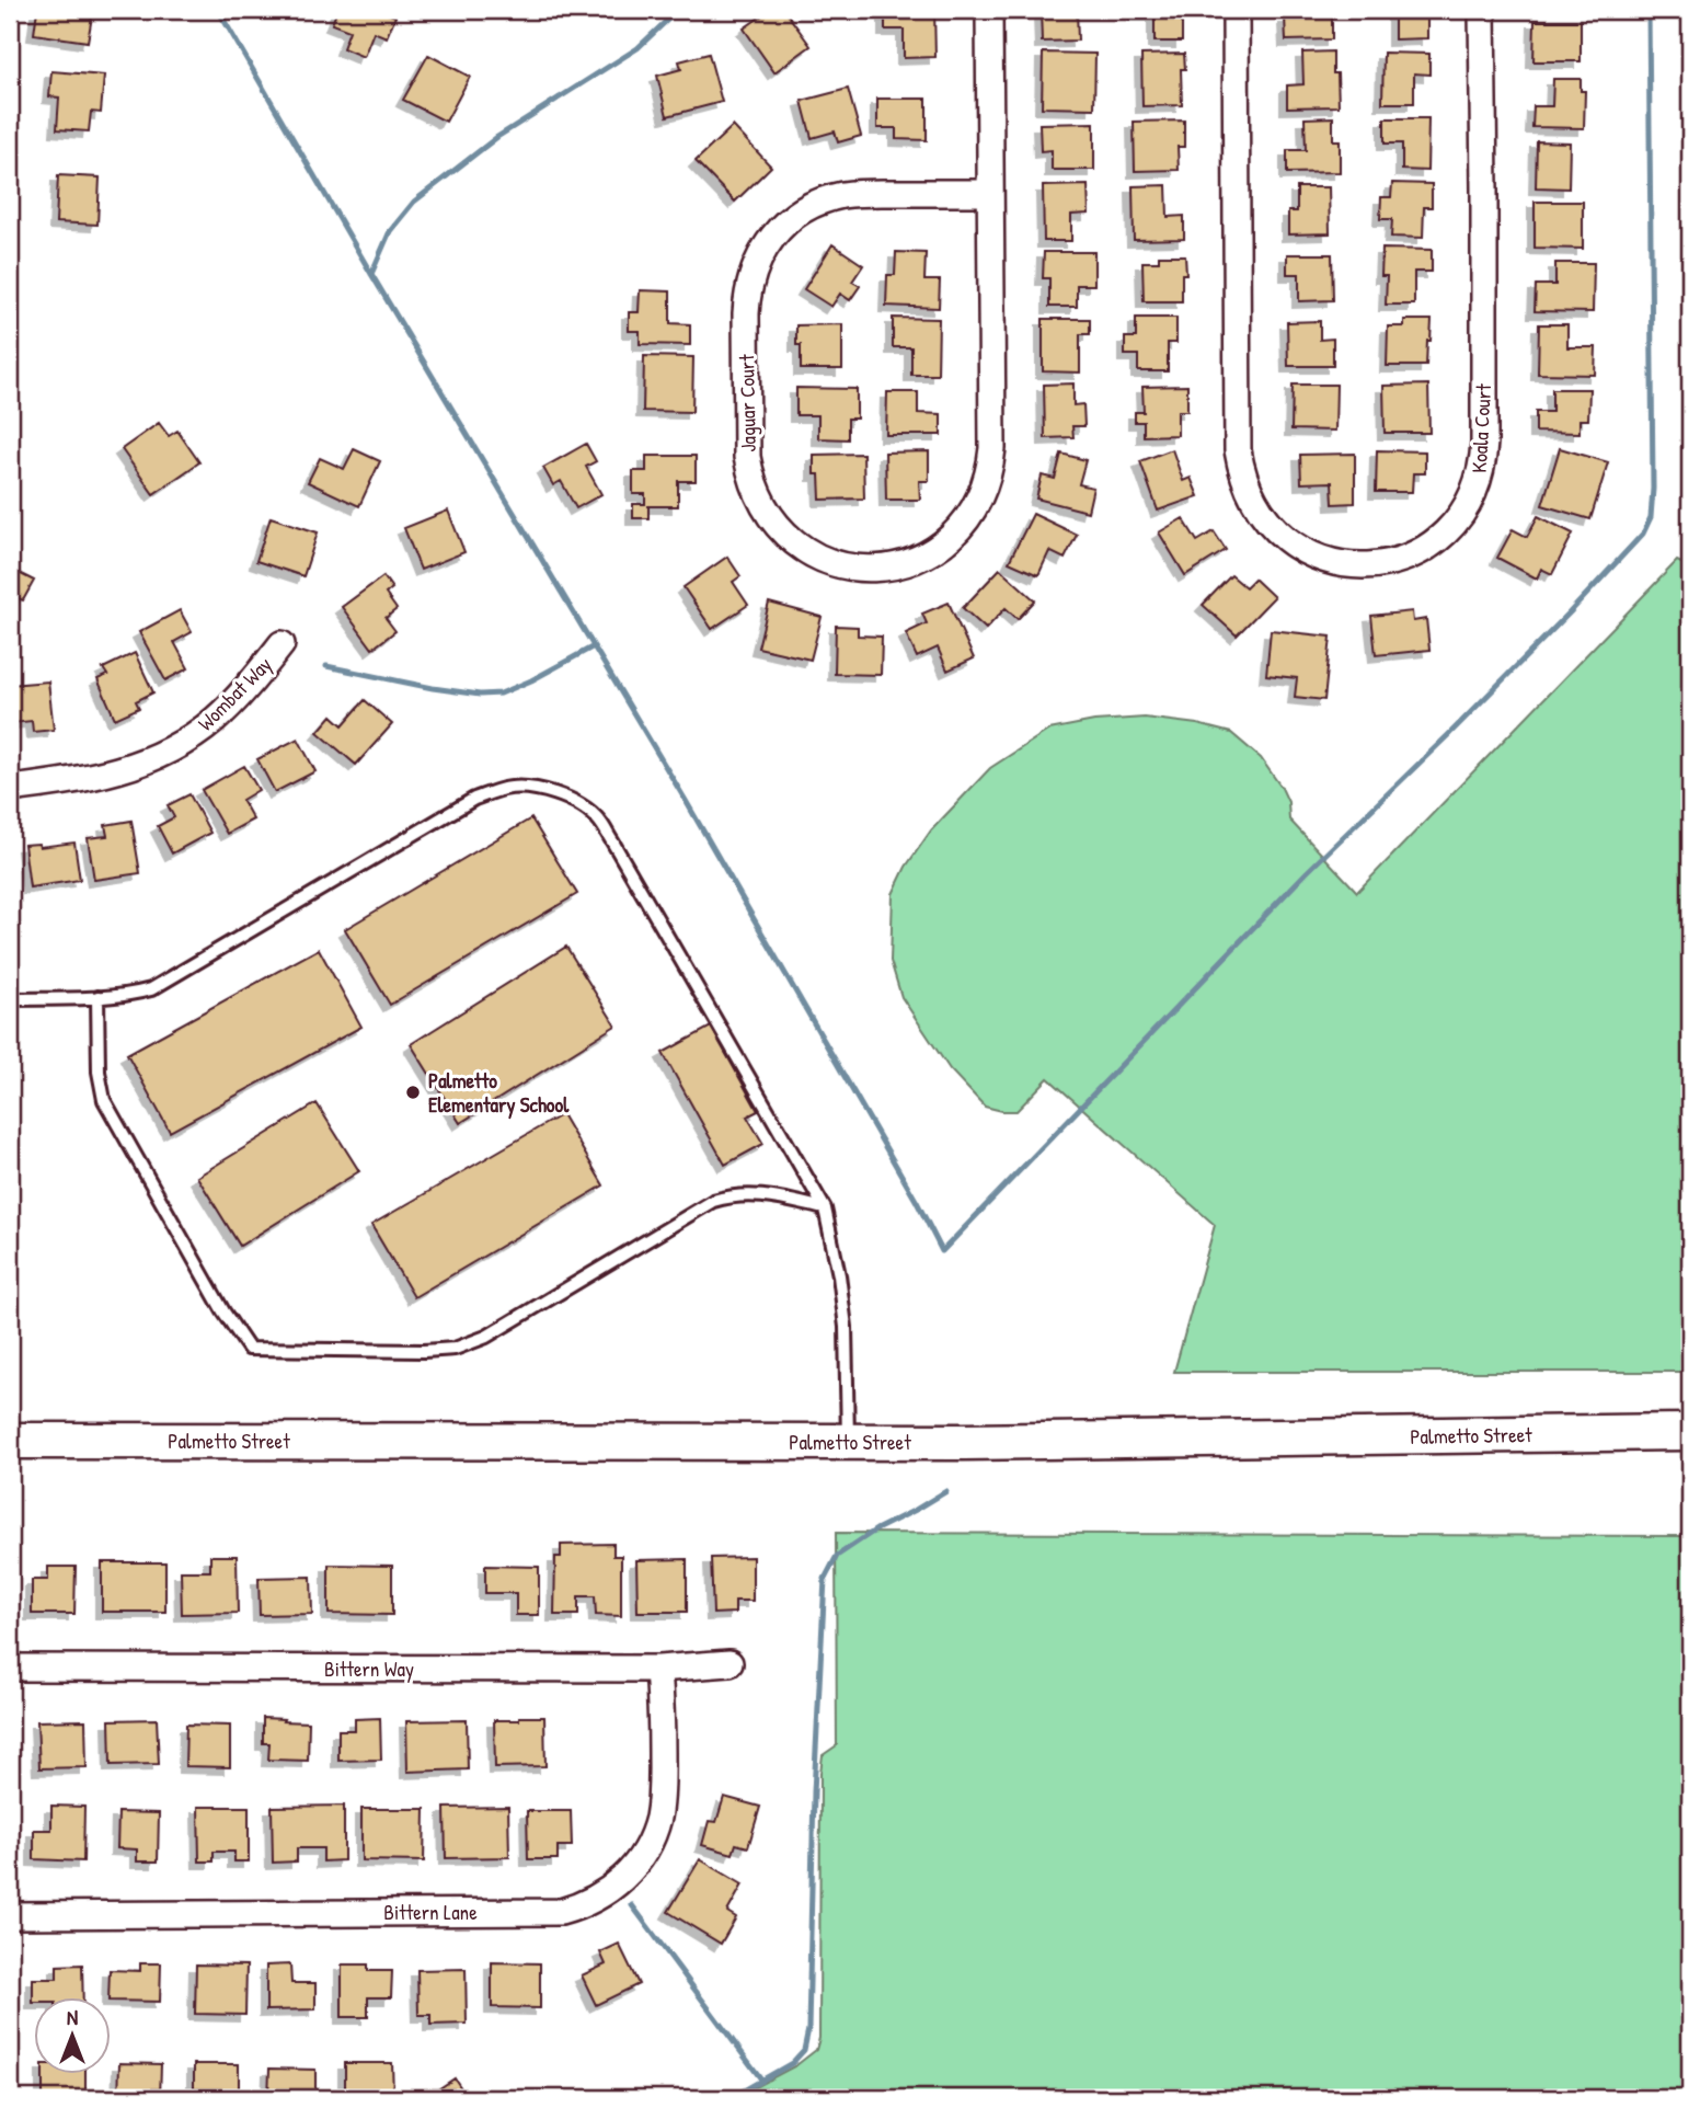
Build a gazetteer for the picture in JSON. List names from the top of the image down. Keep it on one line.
{"streets":{"main road":["Palmetto Street"],"street":["Jaguar Court","Koala Court","Wombat Way","Bittern Way","Bittern Lane"]},"crossings":[["Bittern Way","Bittern Lane"]],"places":["Palmetto Elementary School"],"north":"top"}
